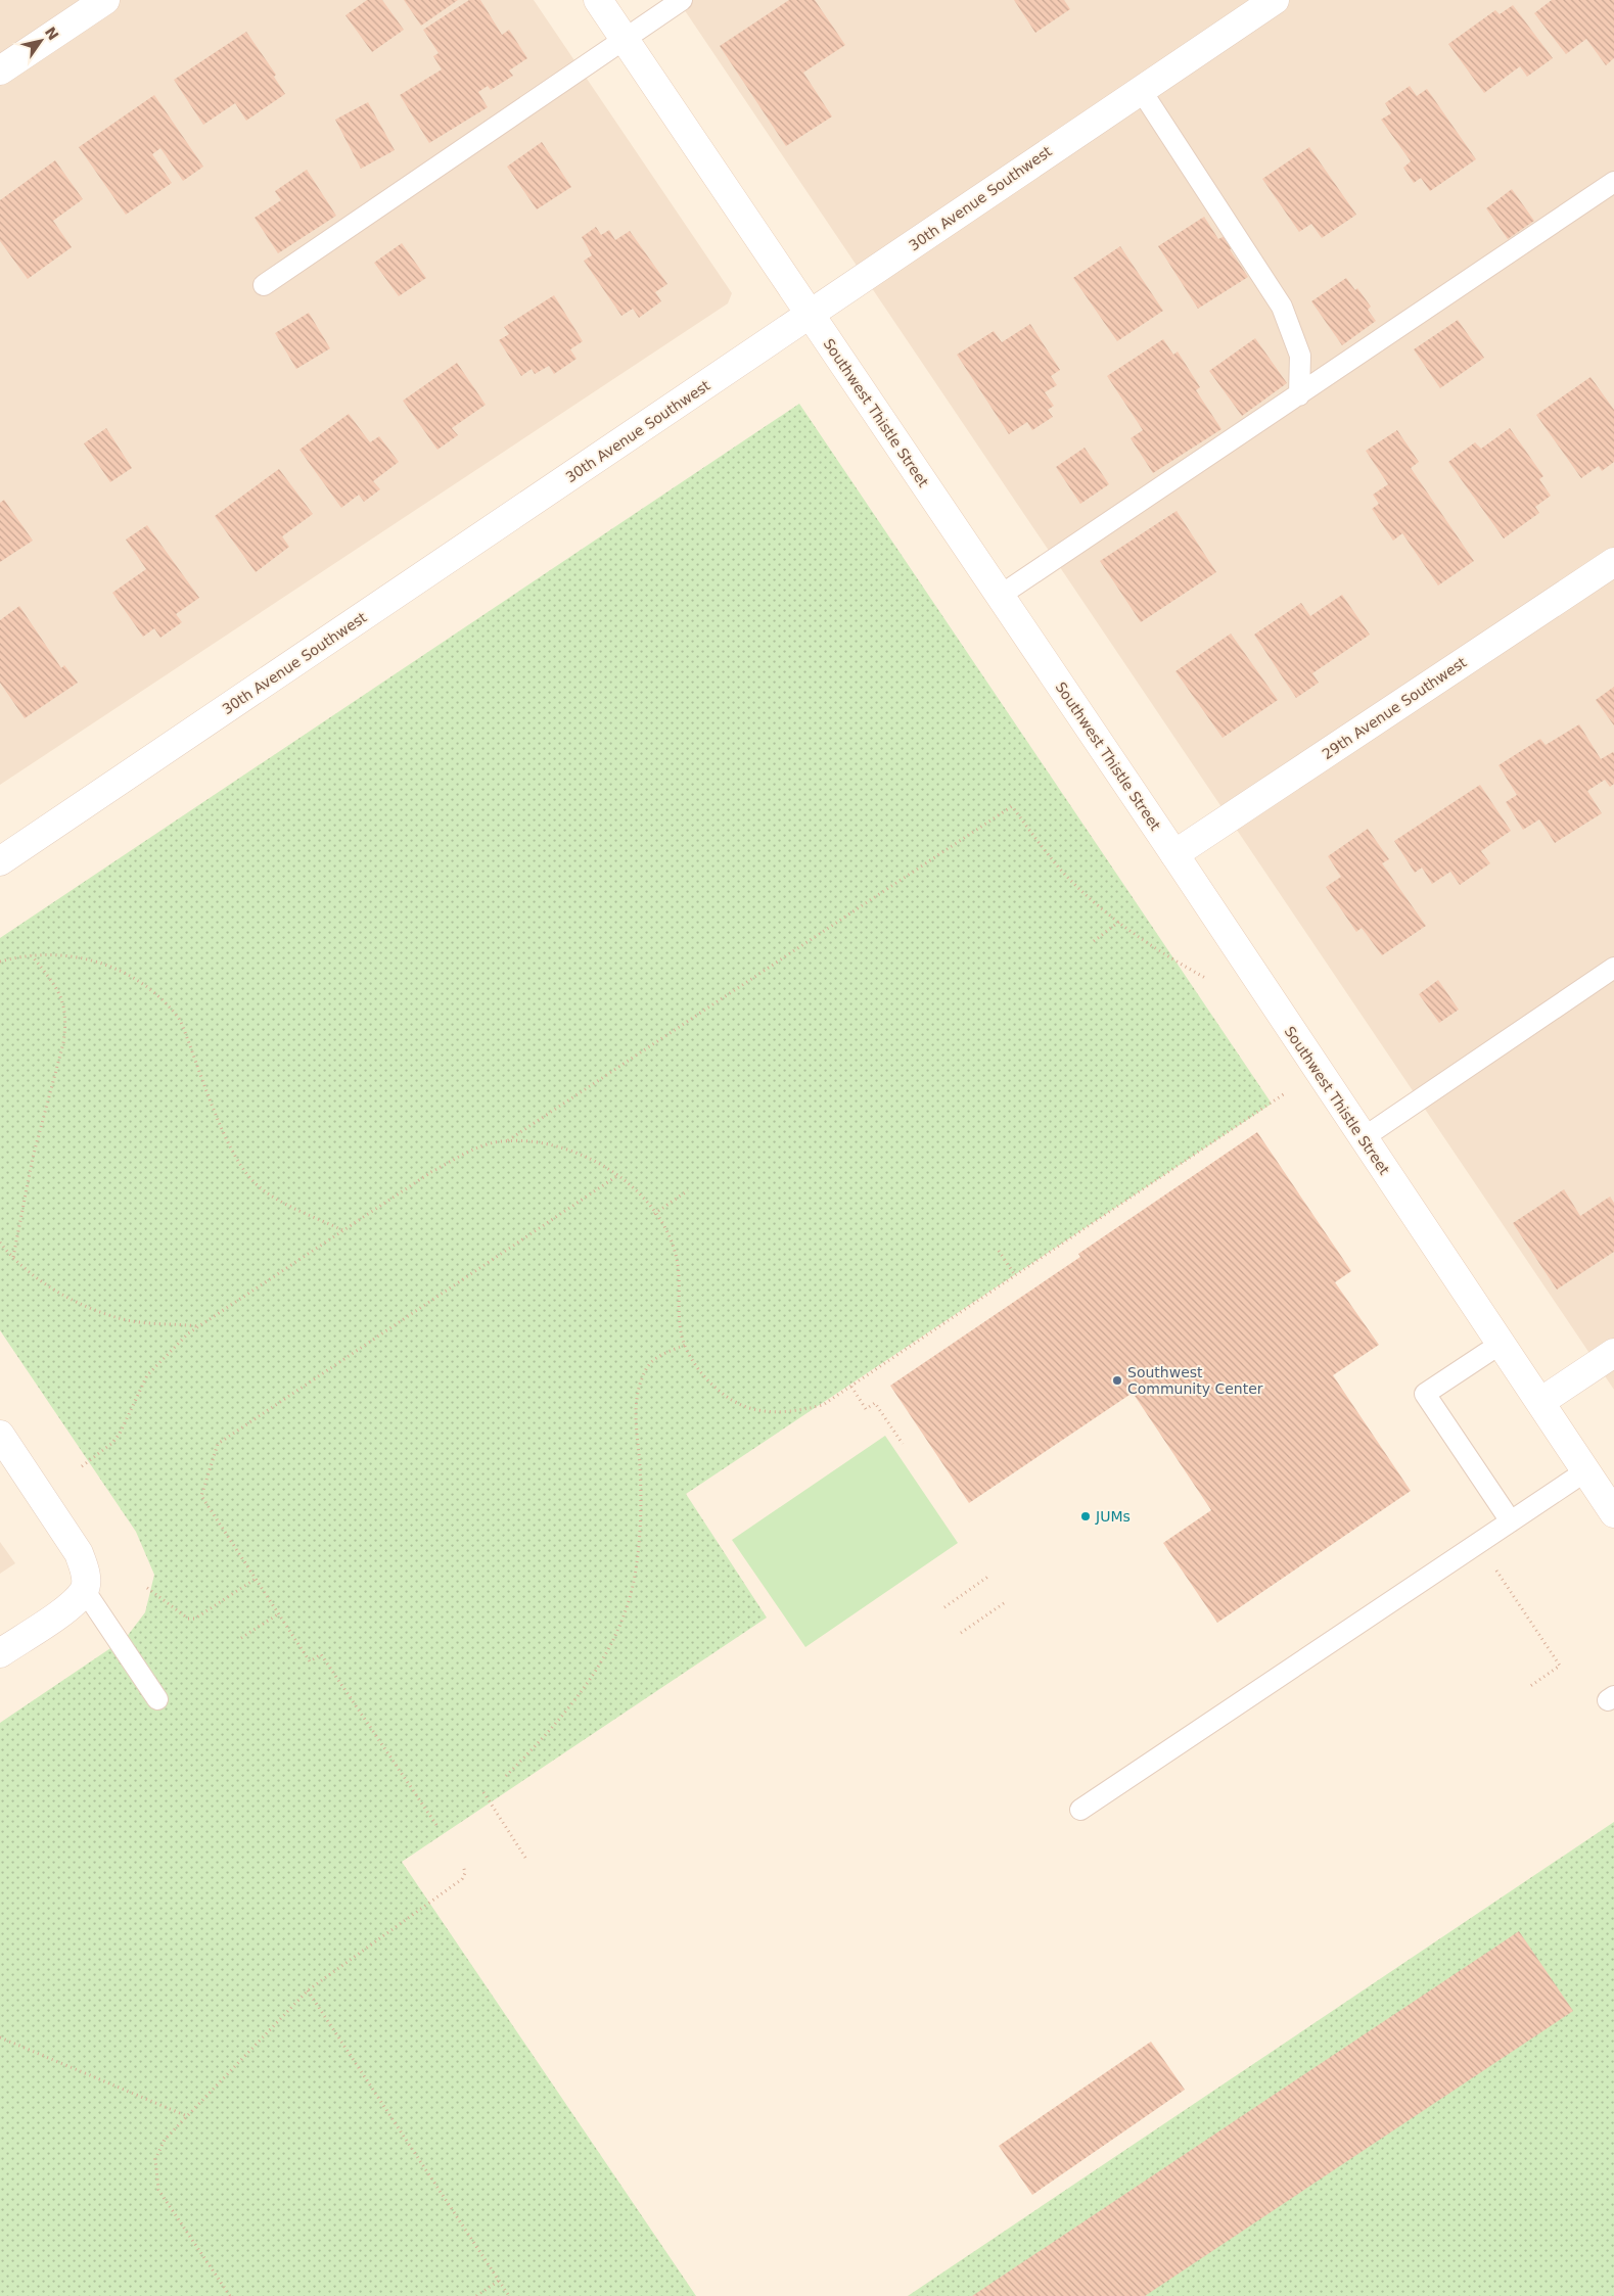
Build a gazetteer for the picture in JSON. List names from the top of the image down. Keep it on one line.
{"streets":{"street":["30th Avenue Southwest","Southwest Thistle Street","29th Avenue Southwest"]},"crossings":[["30th Avenue Southwest","Southwest Thistle Street"],["Southwest Thistle Street","29th Avenue Southwest"]],"places":["Southwest Community Center","JUMs"],"north":"top right"}
